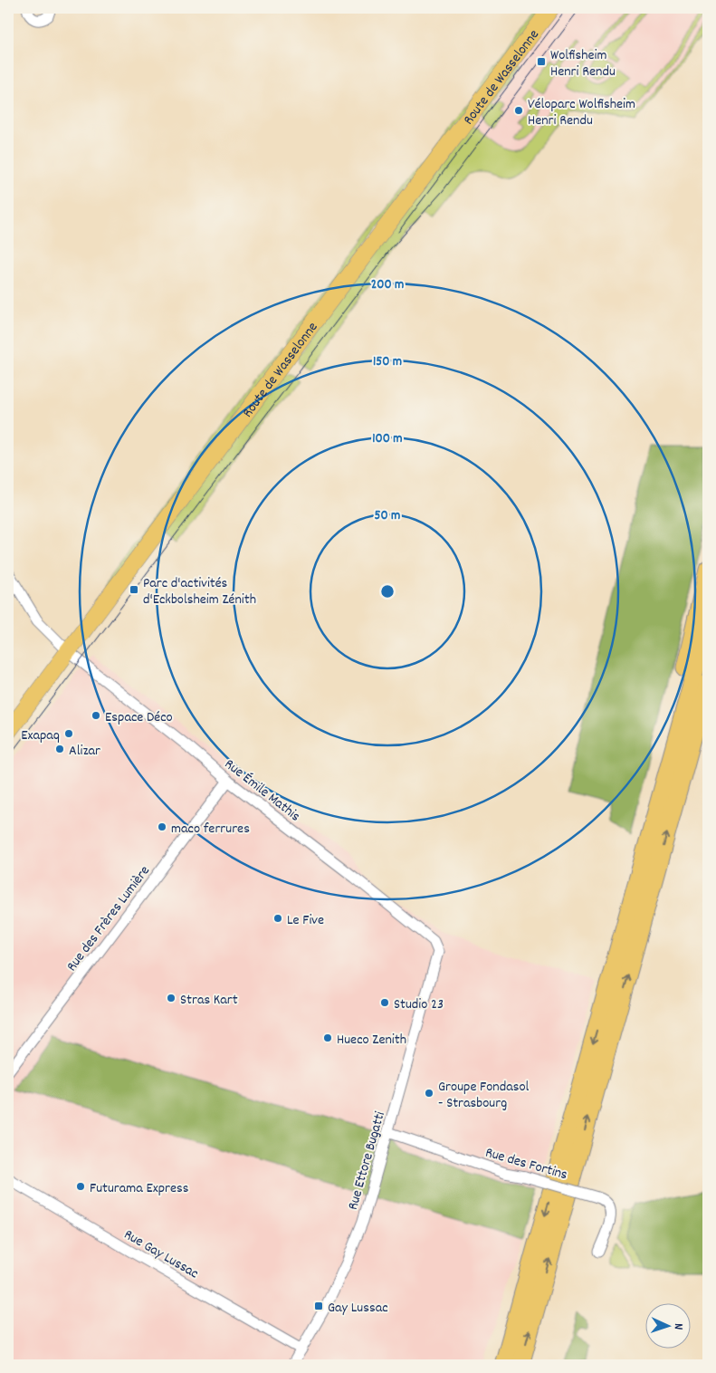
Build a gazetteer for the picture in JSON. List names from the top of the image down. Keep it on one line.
{"streets":{"main road":["Route de Wasselonne"],"street":["Rue Émile Mathis","Rue des Frères Lumière","Rue Ettore Bugatti","Rue des Fortins","Rue Gay Lussac"]},"crossings":[["Route de Wasselonne","Rue Émile Mathis"],["Rue Émile Mathis","Rue des Frères Lumière"],["Rue Émile Mathis","Rue Ettore Bugatti"],["Rue Ettore Bugatti","Rue des Fortins"],["Rue Ettore Bugatti","Rue Gay Lussac"]],"places":{"transit":["Wolfisheim Henri Rendu","Parc d'activités d'Eckbolsheim Zénith","Gay Lussac"],"other":["Véloparc Wolfisheim Henri Rendu","Espace Déco","Exapaq","Alizar","maco ferrures","Le Five","Stras Kart","Studio 23","Hueco Zenith","Groupe Fondasol - Strasbourg","Futurama Express"]},"north":"right","rings":["200 m","150 m","100 m","50 m"]}
